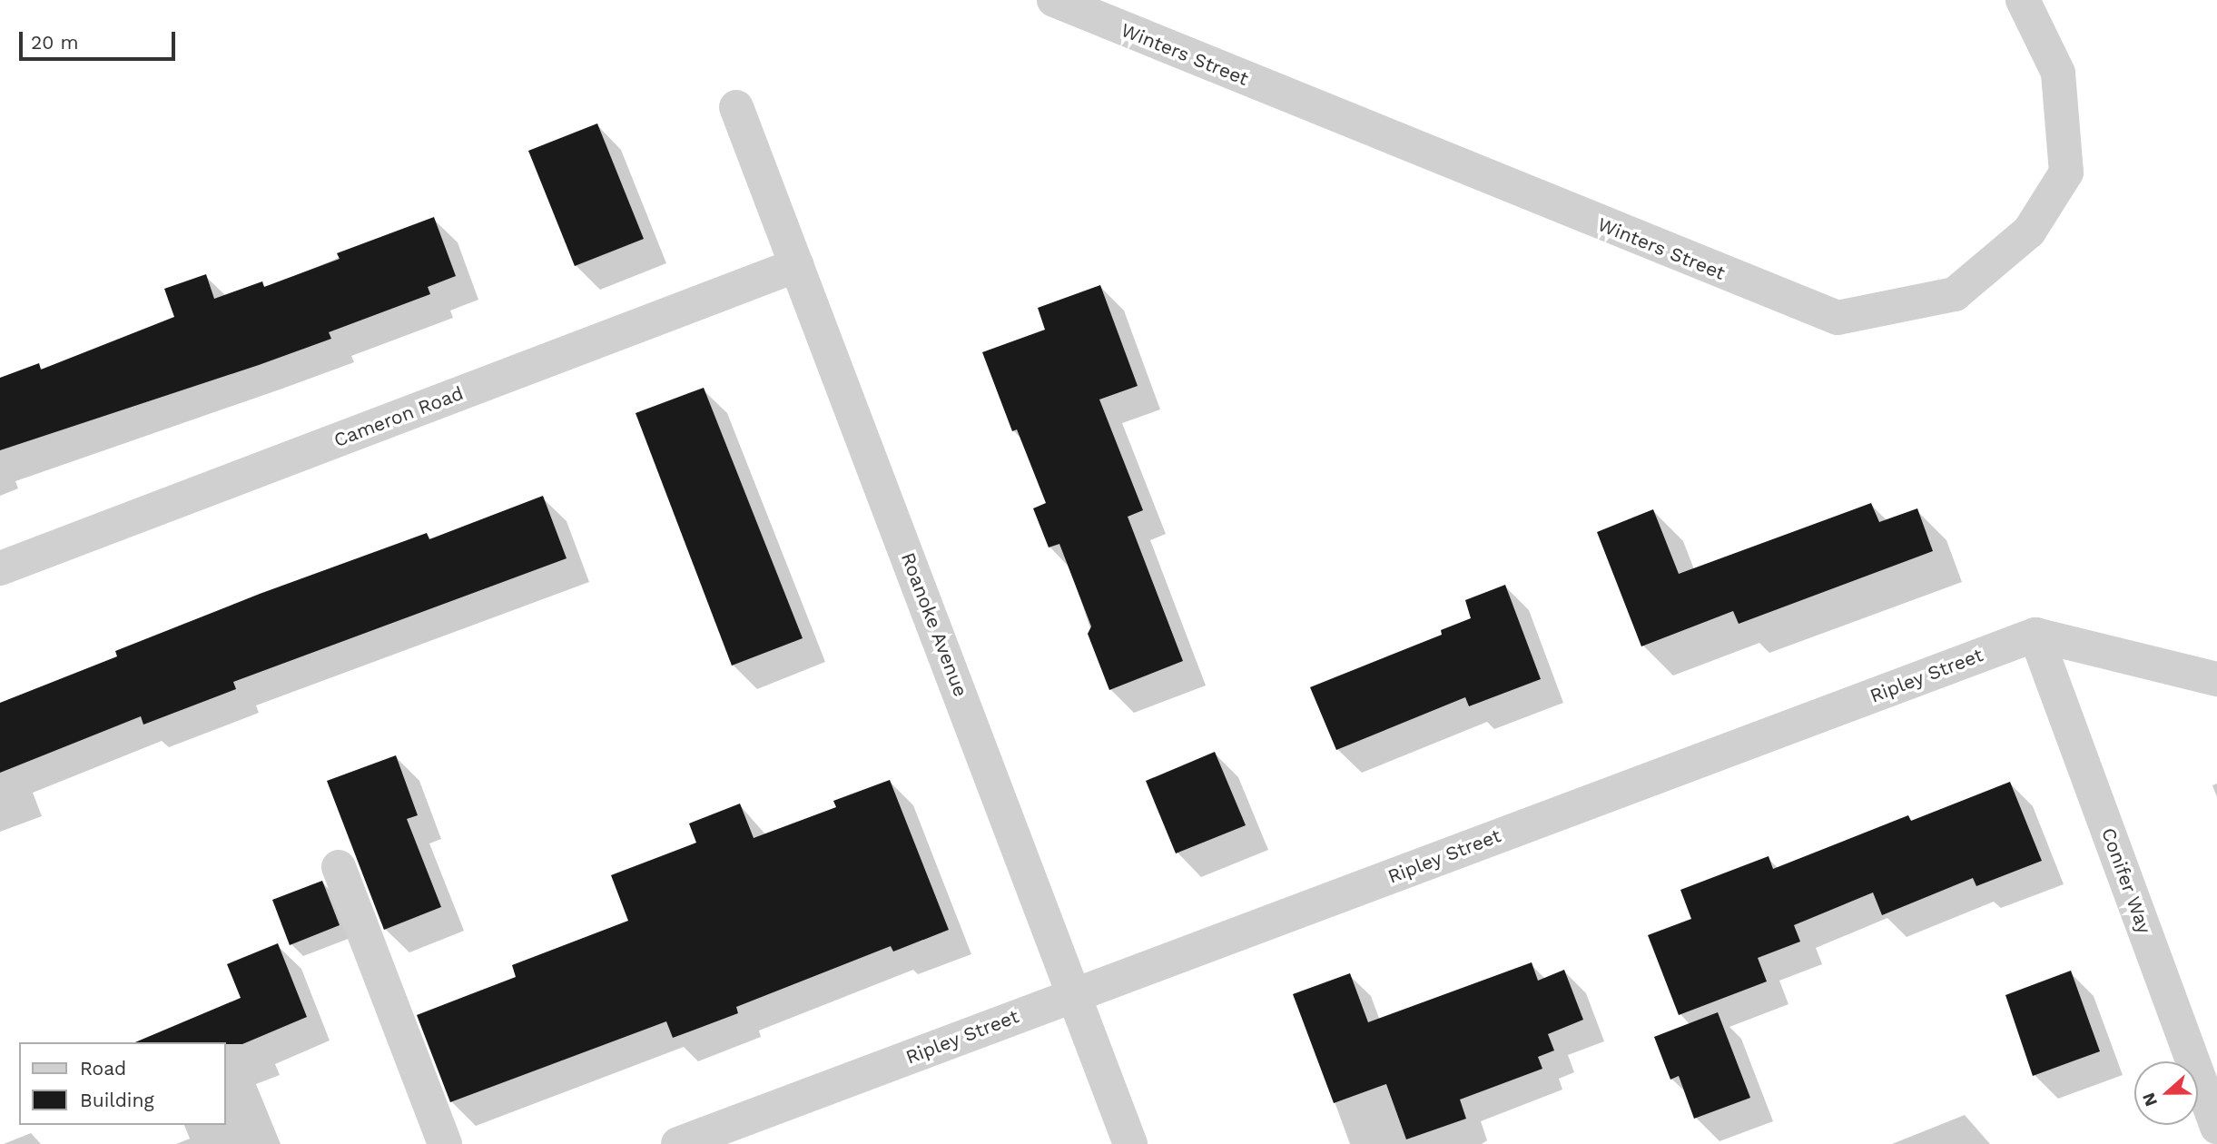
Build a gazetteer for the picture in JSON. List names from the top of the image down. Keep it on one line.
{"streets":{"street":["Winters Street","Cameron Road","Roanoke Avenue","Ripley Street","Conifer Way"]},"crossings":[["Cameron Road","Roanoke Avenue"],["Roanoke Avenue","Ripley Street"],["Ripley Street","Conifer Way"]],"legend":["Road","Building"],"scale_bar":"20 m","north":"left"}
